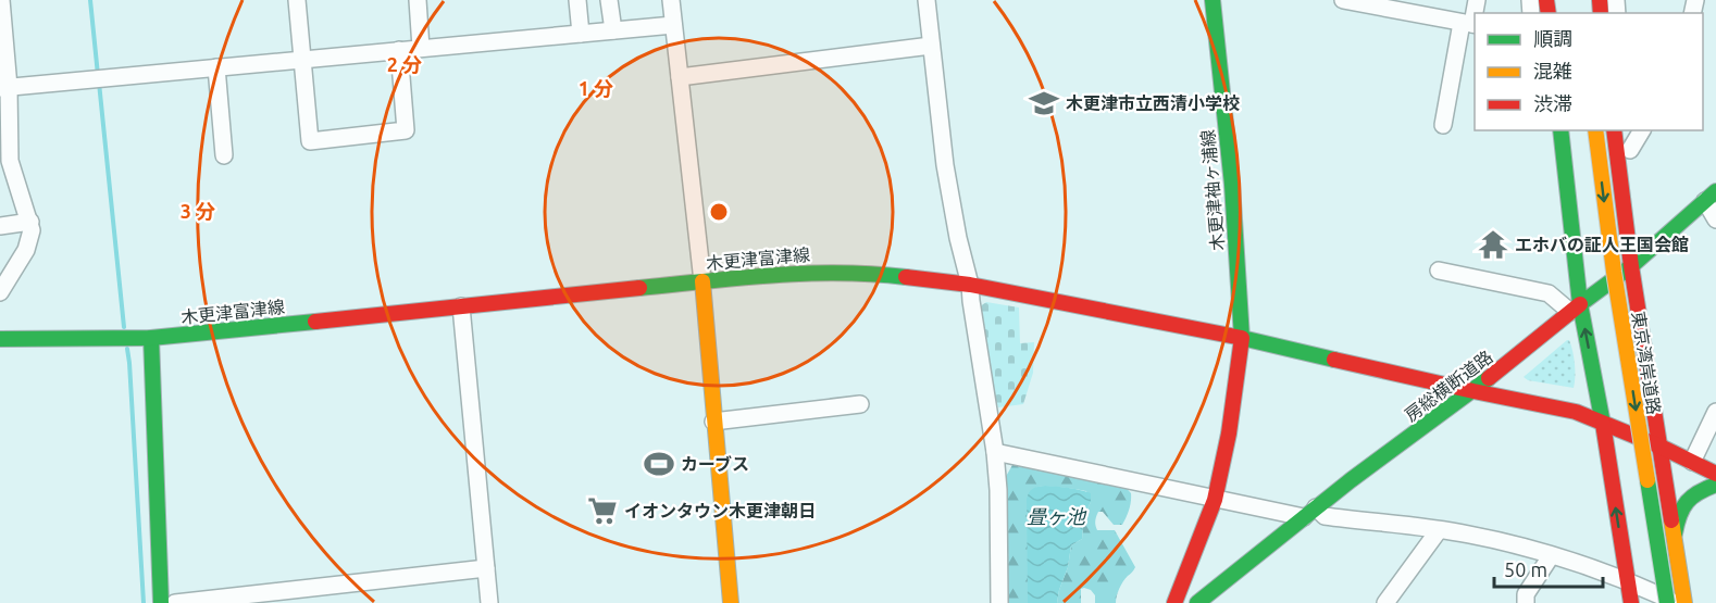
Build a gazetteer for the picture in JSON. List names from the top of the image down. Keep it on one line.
{"streets":{"main road":["木更津袖ヶ浦線","木更津富津線","東京湾岸道路","房総横断道路"]},"crossings":[["木更津袖ヶ浦線","木更津富津線"],["木更津富津線","房総横断道路"]],"water":["畳ヶ池"],"places":{"school or university":["木更津市立西清小学校"],"temple":["エホバの証人王国会館"],"sports":["カーブス"],"supermarket":["イオンタウン木更津朝日"]},"legend":["順調","混雑","渋滞"],"scale_bar":"50 m","rings":["2 分","1 分","3 分"]}
